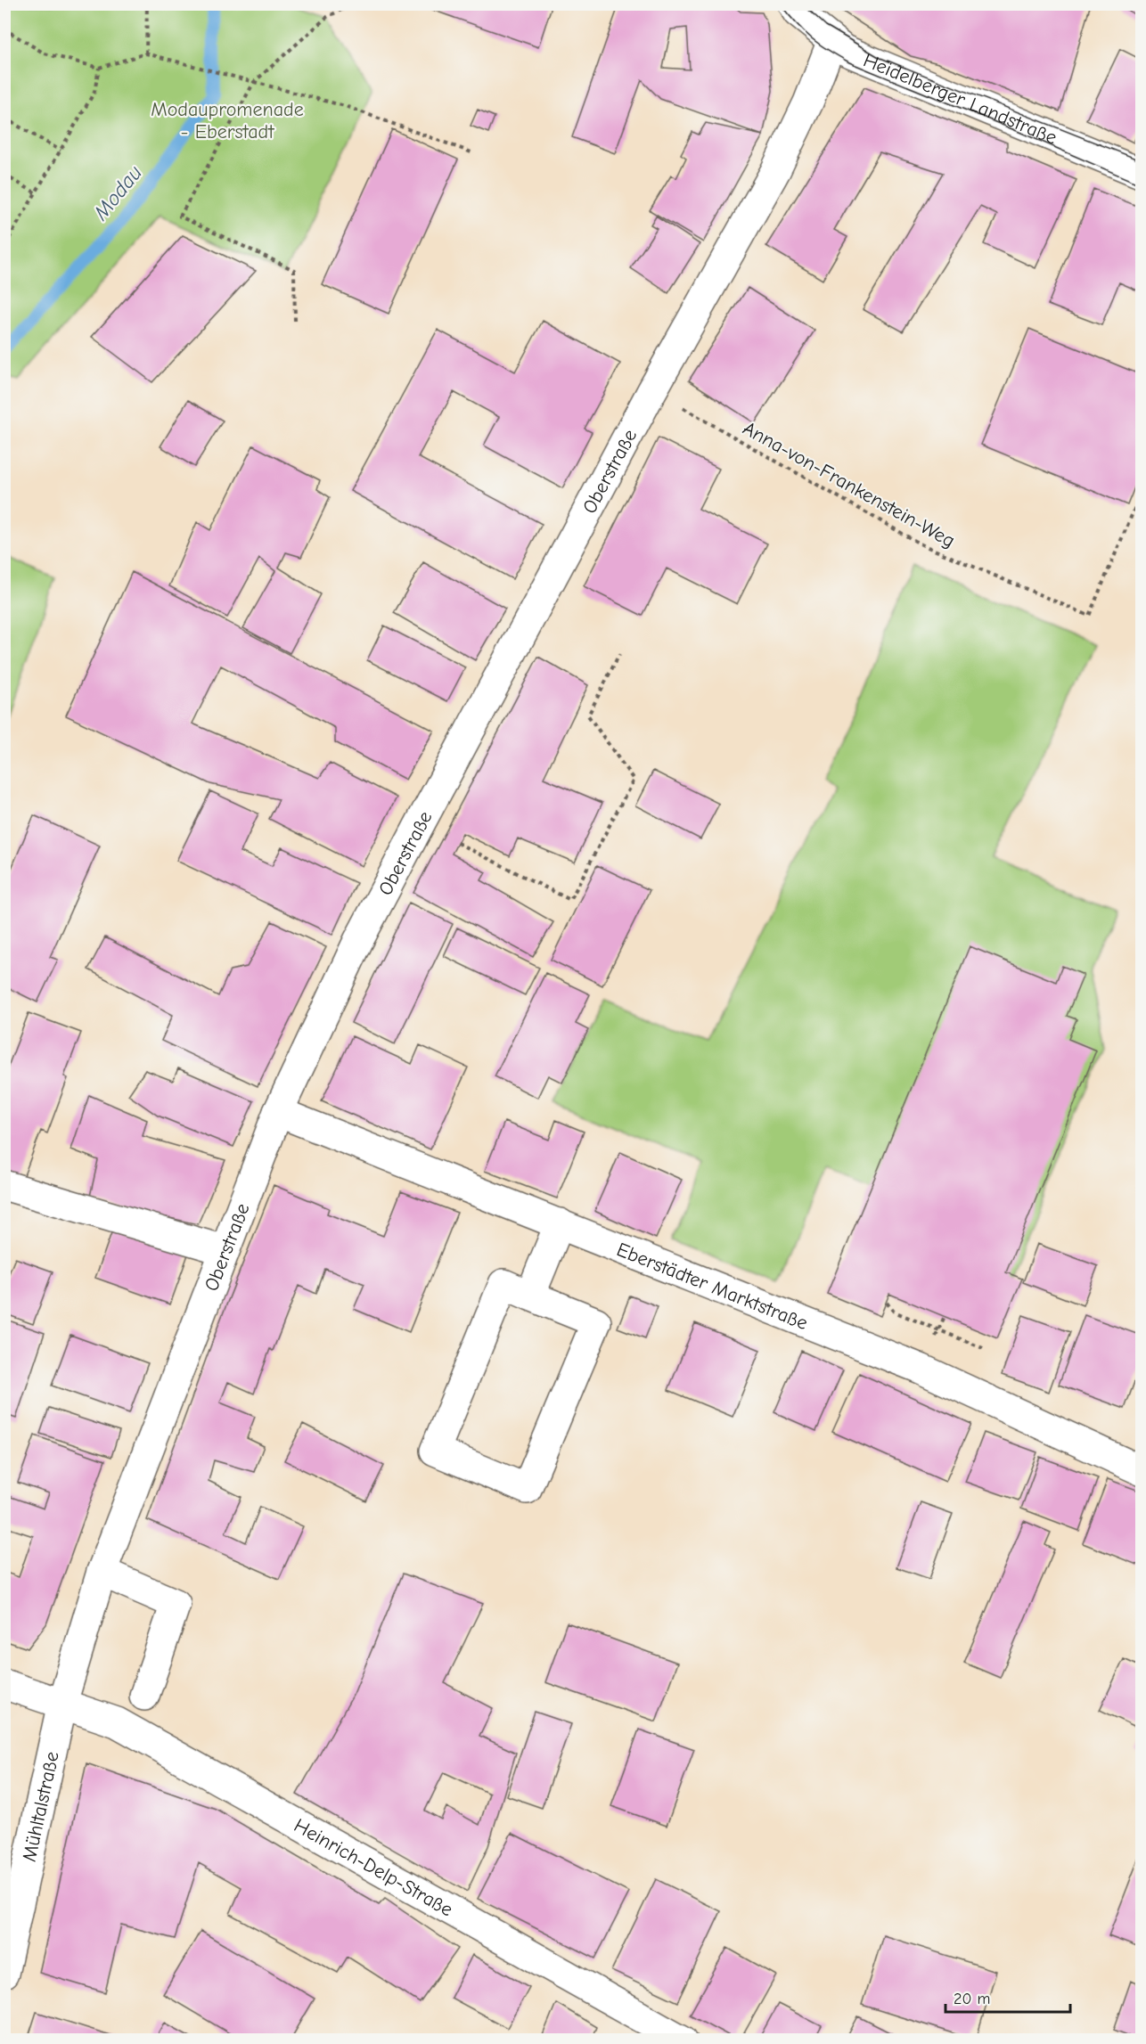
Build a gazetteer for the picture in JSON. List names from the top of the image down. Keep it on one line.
{"streets":{"street":["Heidelberger Landstraße","Oberstraße","Eberstädter Marktstraße","Mühltalstraße","Heinrich-Delp-Straße"],"path":["Anna-von-Frankenstein-Weg"]},"crossings":[["Heidelberger Landstraße","Oberstraße"],["Oberstraße","Anna-von-Frankenstein-Weg"],["Oberstraße","Eberstädter Marktstraße"],["Oberstraße","Mühltalstraße"],["Oberstraße","Heinrich-Delp-Straße"],["Mühltalstraße","Heinrich-Delp-Straße"]],"water":["Modau"],"parks":["Modaupromenade - Eberstadt"],"scale_bar":"20 m"}
